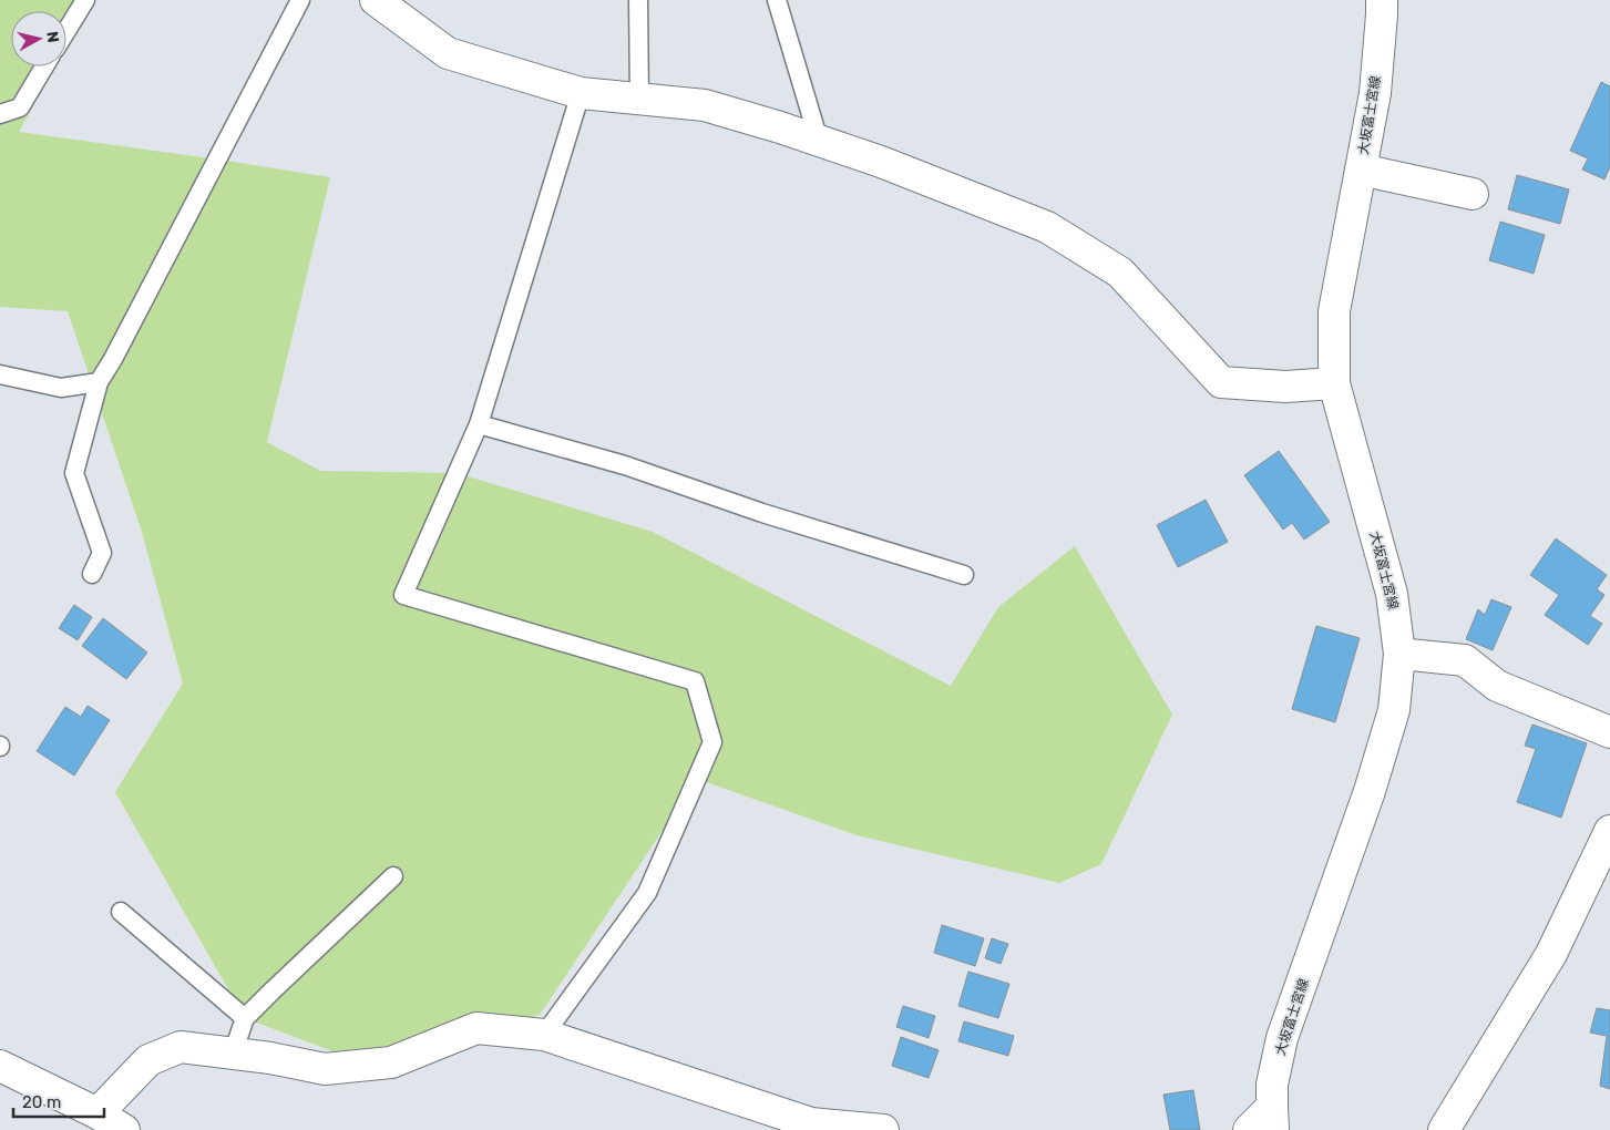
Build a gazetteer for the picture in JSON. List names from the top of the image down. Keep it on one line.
{"streets":{"street":["大坂富士宮線"]},"scale_bar":"20 m","north":"right"}
